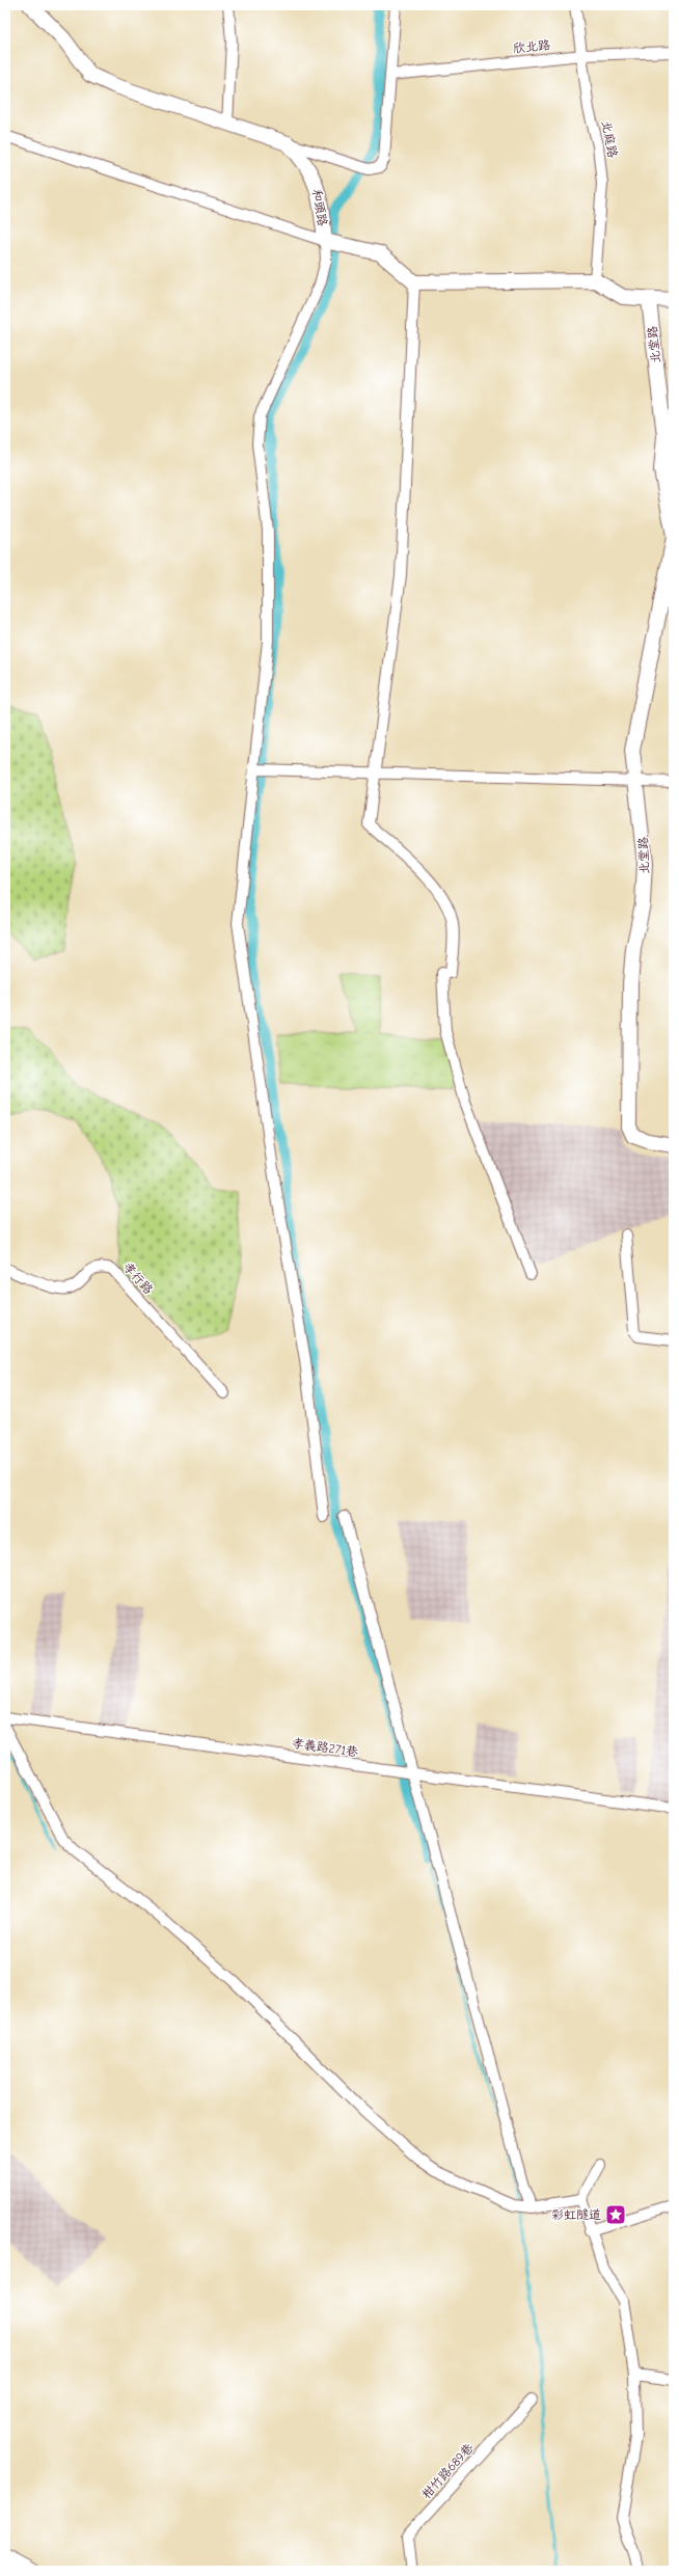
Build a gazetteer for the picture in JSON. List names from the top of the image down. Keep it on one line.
{"streets":{"street":["欣北路","北庭路","和頭路","北堂路","孝行路","孝義路271巷","柑竹路689巷"]},"crossings":[["欣北路","北庭路"]],"places":{"place":["彩虹隧道"]}}
